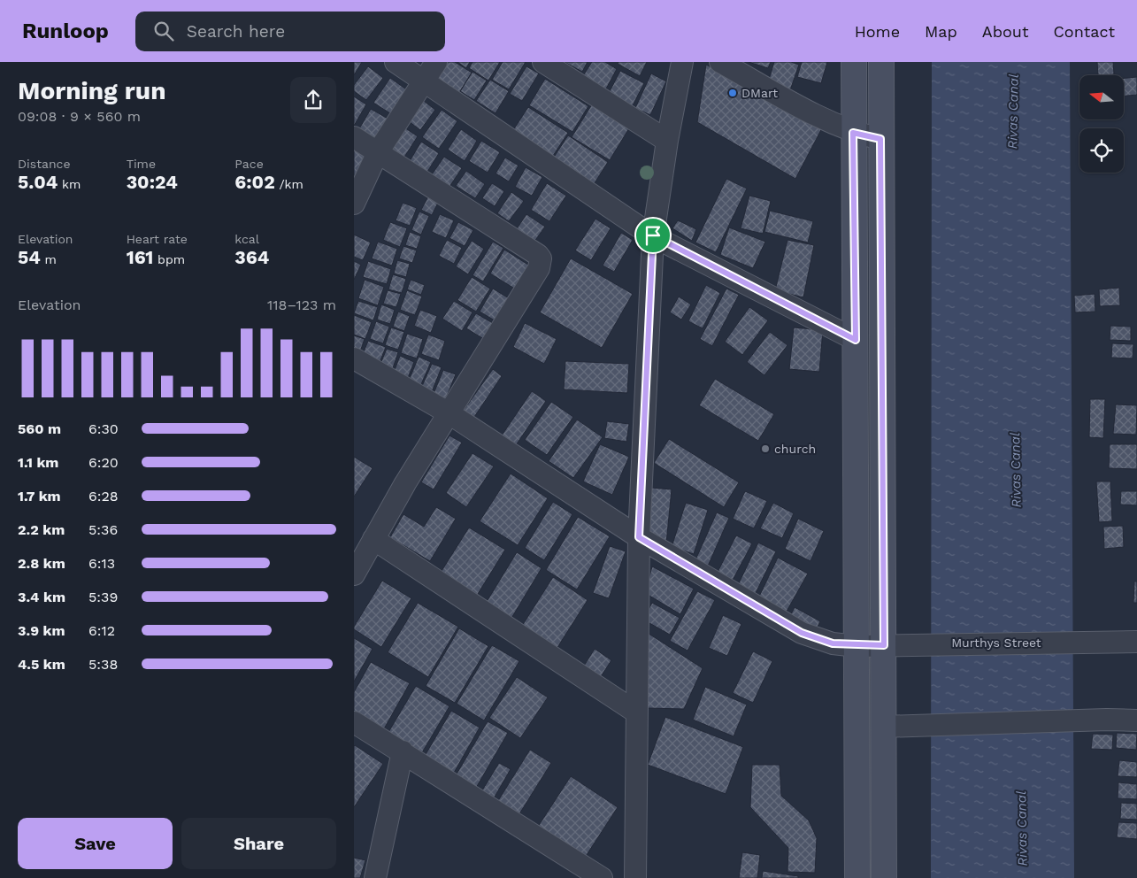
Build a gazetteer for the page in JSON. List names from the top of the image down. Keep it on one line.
{"streets":{"street":["Murthys Street"]},"water":["Rivas Canal"],"places":["DMart","church"],"north":"left","page":{"header":"Runloop","search":"Search here","nav":["Home","Map","About","Contact"],"heading":["Morning run","09:08 · 9 × 560 m"],"stats":[["Distance","5.04 km"],["Time","30:24"],["Pace","6:02 /km"],["Elevation","54 m"],["Heart rate","161 bpm"],["kcal","364"]],"chart":["Elevation","118–123 m"],"list":[{"name":"560 m","note":"6:30"},{"name":"1.1 km","note":"6:20"},{"name":"1.7 km","note":"6:28"},{"name":"2.2 km","note":"5:36"},{"name":"2.8 km","note":"6:13"},{"name":"3.4 km","note":"5:39"},{"name":"3.9 km","note":"6:12"},{"name":"4.5 km","note":"5:38"}],"buttons":["Save","Share"]}}
